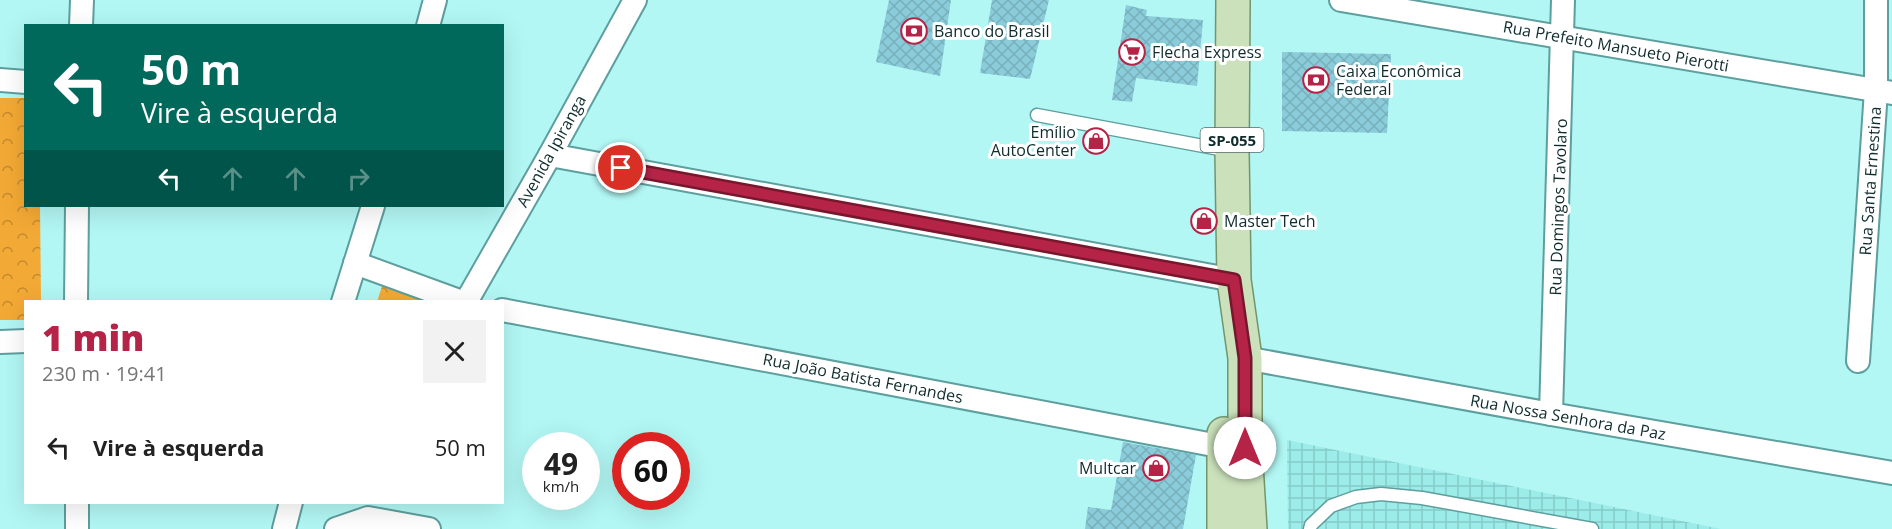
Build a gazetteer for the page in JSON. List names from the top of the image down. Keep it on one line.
{"streets":{"main road":["SP-055"],"street":["Rua Prefeito Mansueto Pierotti","Avenida Ipiranga","Rua Santa Ernestina","Rua Domingos Tavolaro","Rua João Batista Fernandes","Rua Nossa Senhora da Paz"]},"crossings":[["Rua Prefeito Mansueto Pierotti","Rua Santa Ernestina"],["Rua Prefeito Mansueto Pierotti","Rua Domingos Tavolaro"],["SP-055","Rua João Batista Fernandes"],["SP-055","Rua Nossa Senhora da Paz"],["Rua Domingos Tavolaro","Rua Nossa Senhora da Paz"]],"places":{"bank":["Banco do Brasil","Caixa Econômica Federal"],"supermarket":["Flecha Express"],"shop":["Emílio AutoCenter","Master Tech","Multcar"]},"page":{"turn":["50 m","Vire à esquerda"],"heading":["1 min","230 m · 19:41"],"list":[{"name":"Vire à esquerda","value":"50 m"}],"speed":"49 km/h","limit":"60"}}
